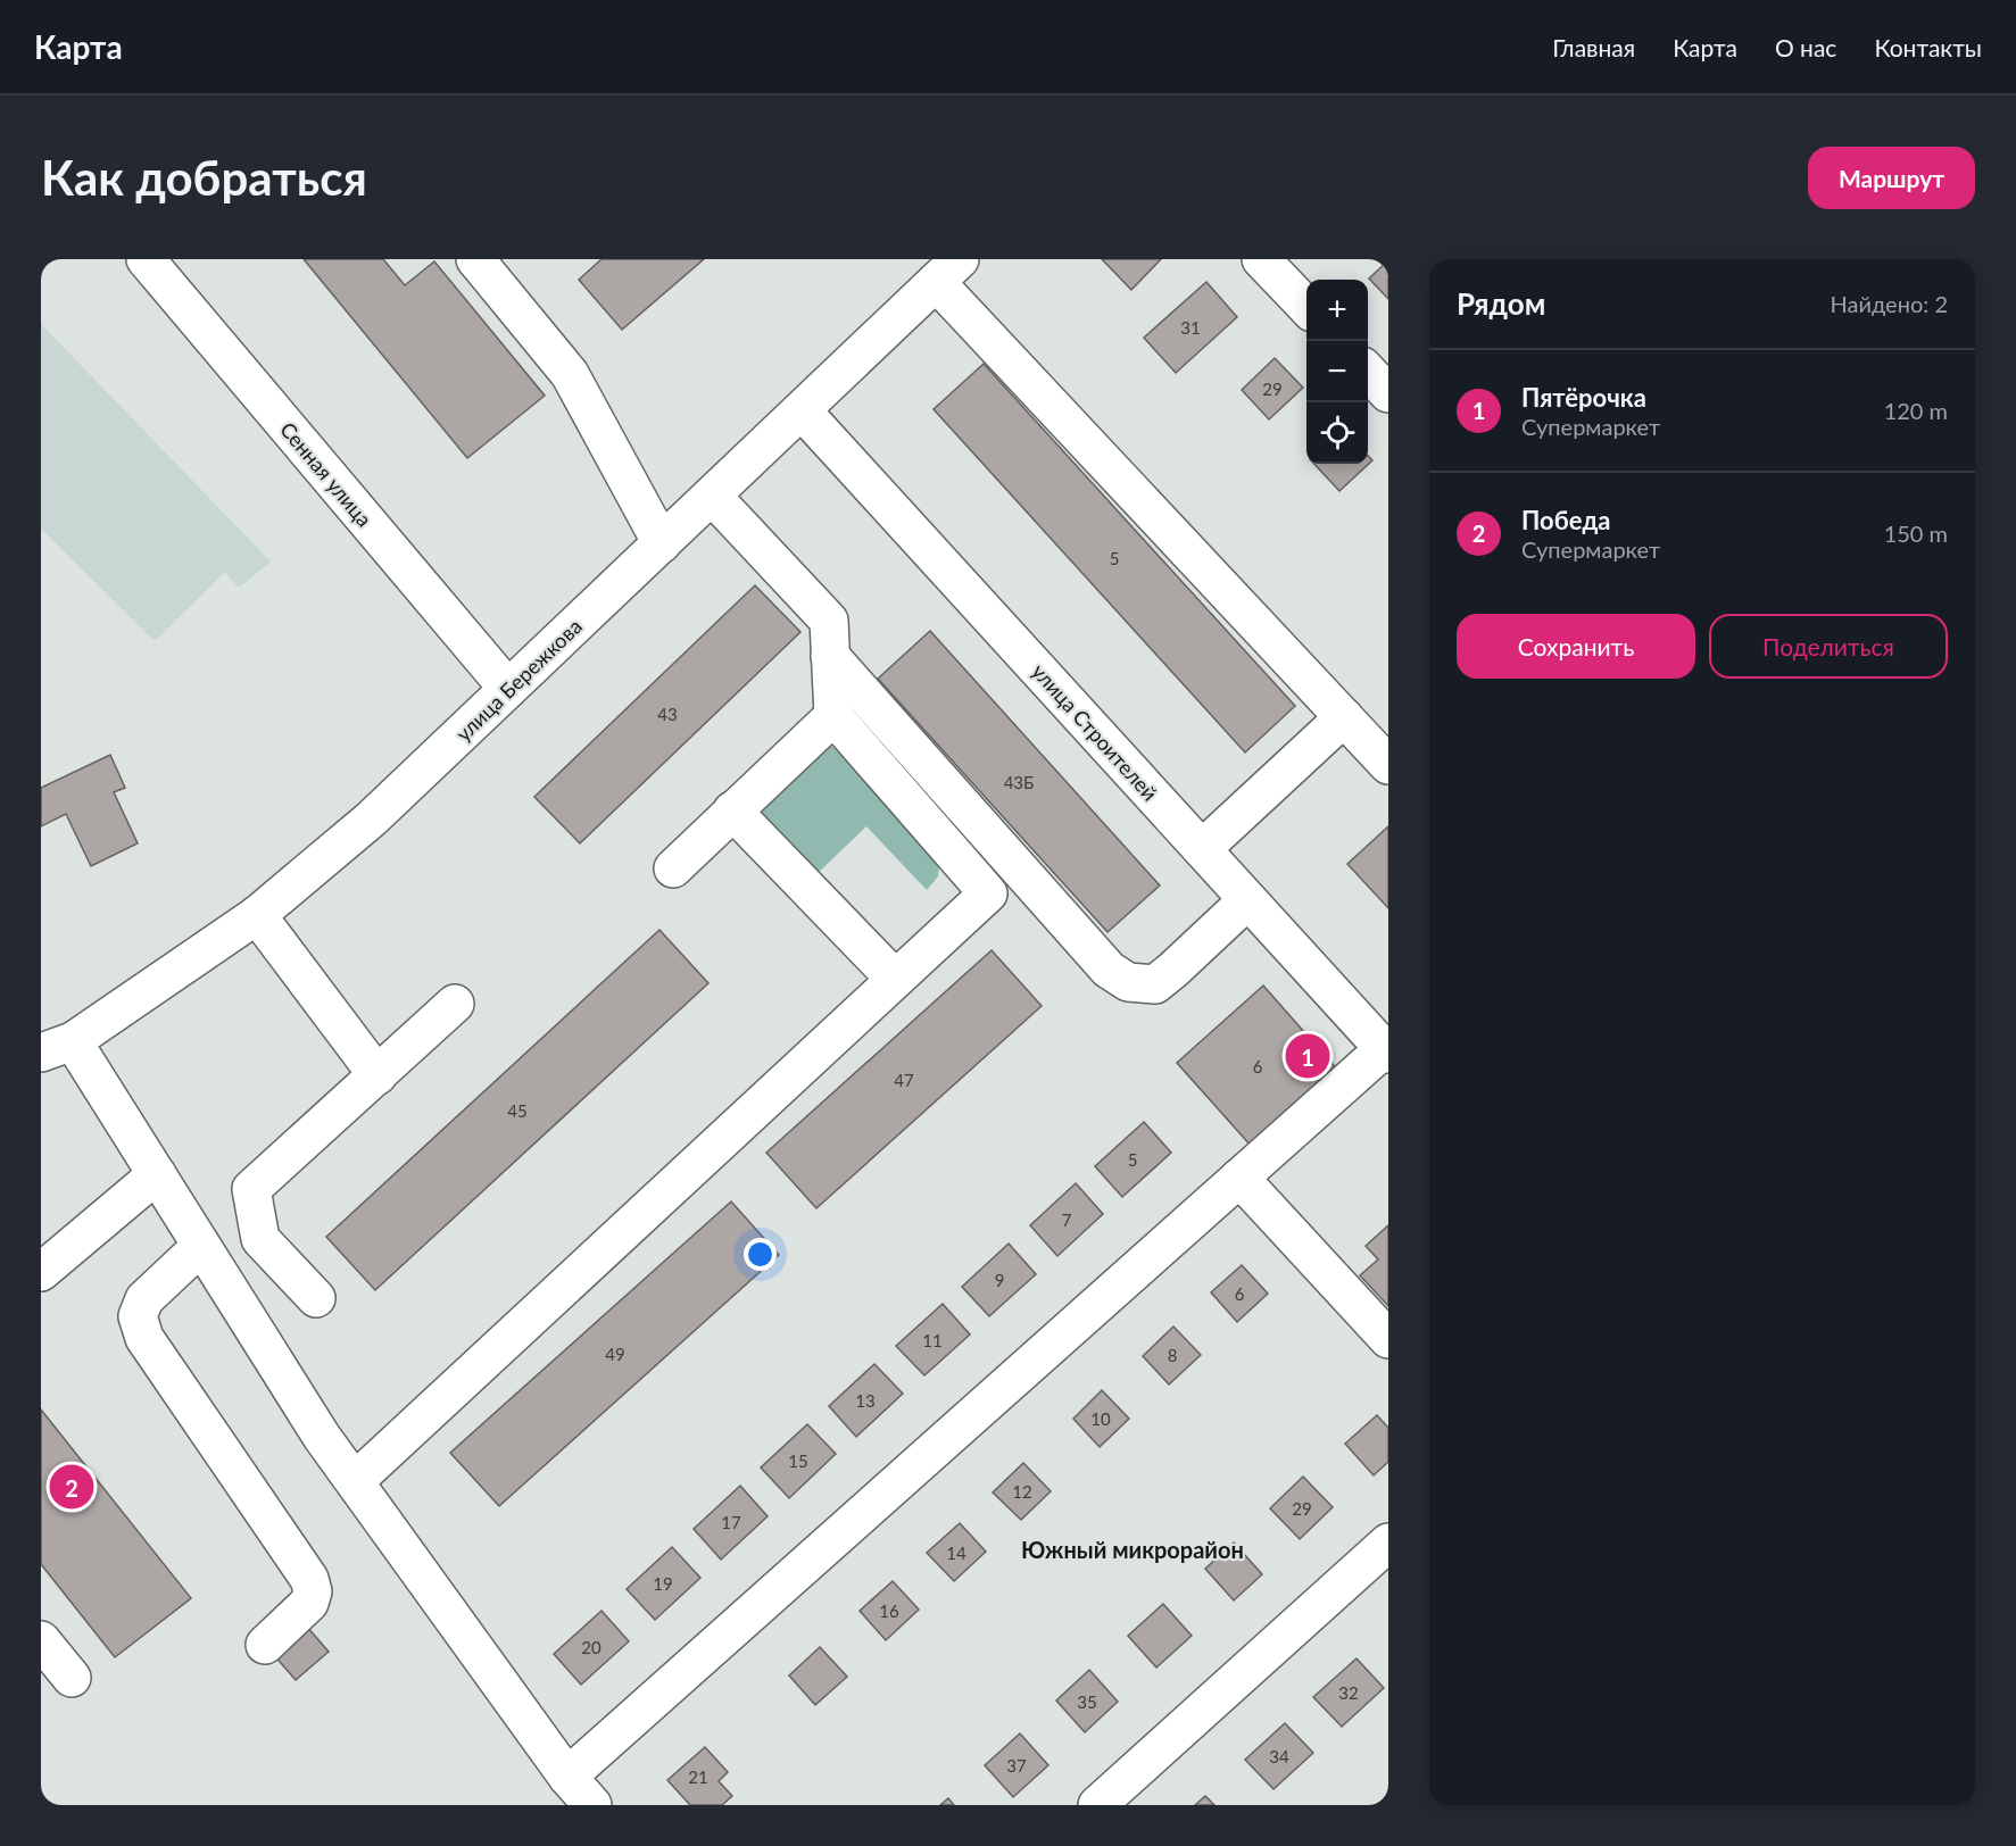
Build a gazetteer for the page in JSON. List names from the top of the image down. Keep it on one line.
{"streets":{"street":["Сенная улица","улица Бережкова","улица Строителей"]},"crossings":[["Сенная улица","улица Бережкова"],["улица Бережкова","улица Строителей"]],"districts":["Южный микрорайон"],"house_numbers":["31","29","5","43","43Б","6","47","45","5","7","9","6","11","49","8","13","10","15","12","29","17","14","19","16","20","32","35","34","37","21"],"page":{"header":"Карта","nav":["Главная","Карта","О нас","Контакты"],"buttons":["Маршрут",["Сохранить","Поделиться"]],"title":"Как добраться","heading":["Рядом","Найдено: 2"],"map_buttons":["+","−"],"list":[{"mark":"1","name":"Пятёрочка","note":"Супермаркет","value":"120 m"},{"mark":"2","name":"Победа","note":"Супермаркет","value":"150 m"}],"pins":["1","2"]}}
